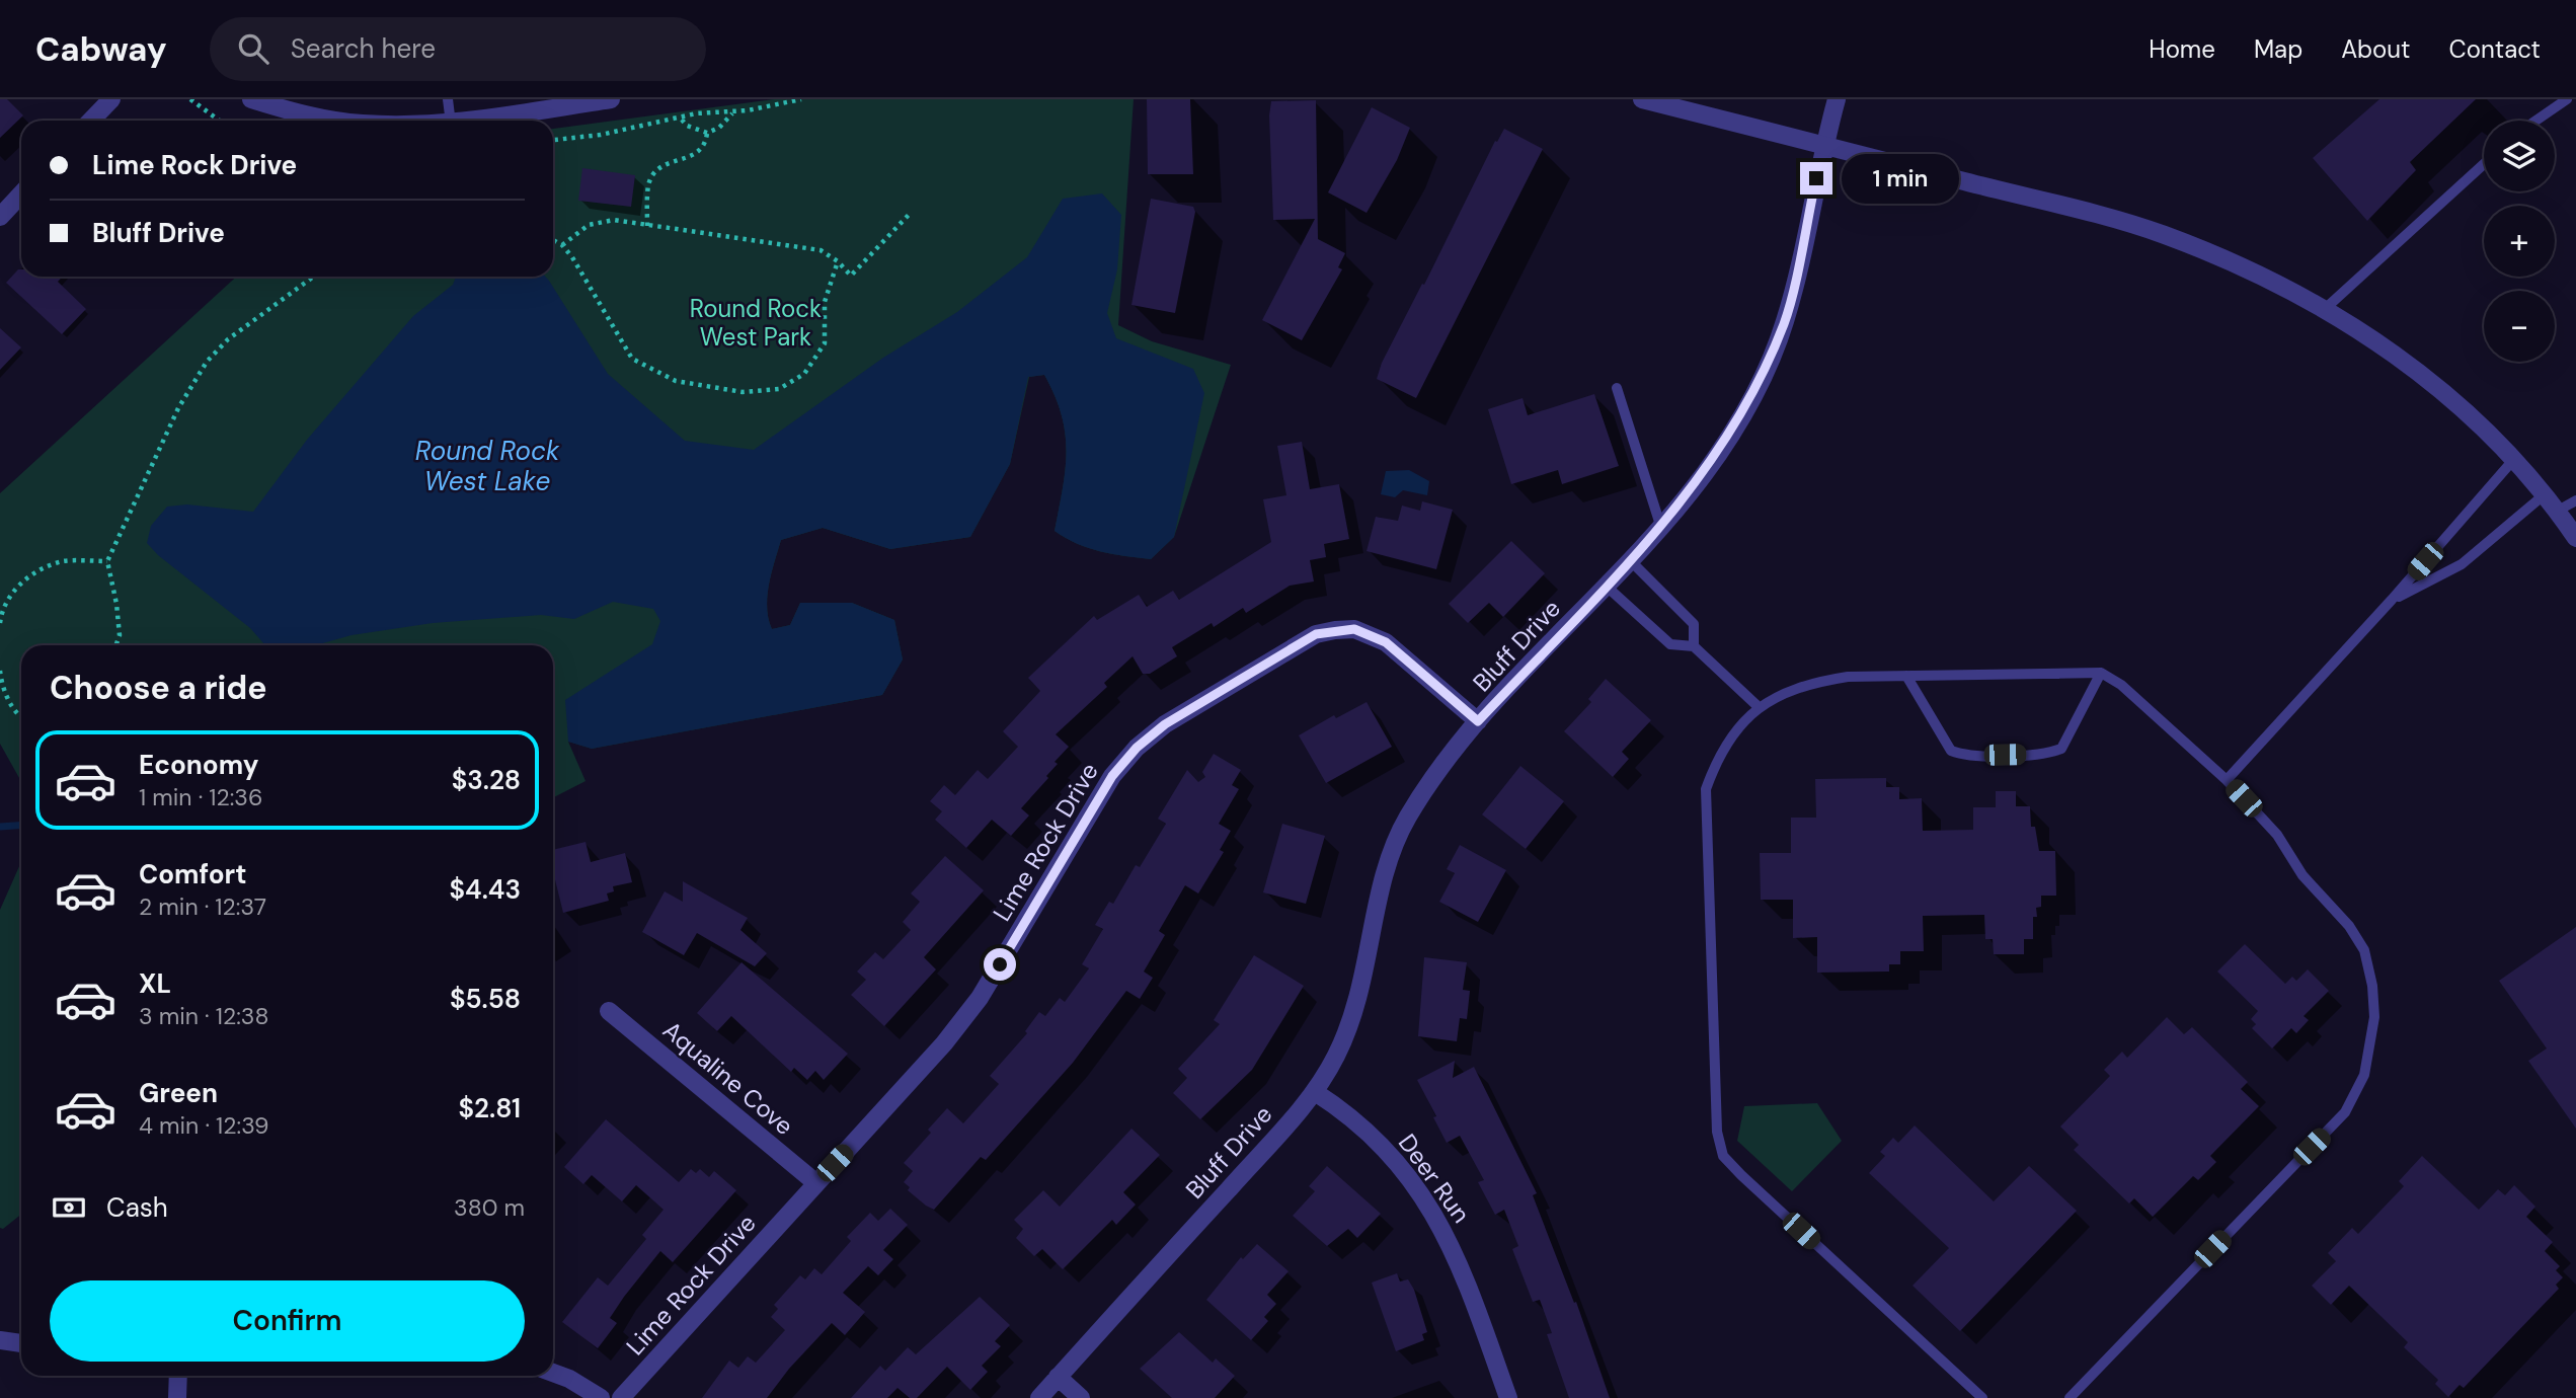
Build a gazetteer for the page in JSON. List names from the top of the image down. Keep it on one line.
{"streets":{"street":["Bluff Drive","Lime Rock Drive","Aqualine Cove","Deer Run"]},"crossings":[["Bluff Drive","Lime Rock Drive"],["Bluff Drive","Deer Run"],["Lime Rock Drive","Aqualine Cove"]],"water":["Round Rock West Lake"],"parks":["Round Rock West Park"],"page":{"header":"Cabway","search":"Search here","nav":["Home","Map","About","Contact"],"map_buttons":["+","−"],"banner":["Lime Rock Drive","Bluff Drive"],"bubble":"1 min","heading":"Choose a ride","list":[{"name":"Economy","note":"1 min · 12:36","value":"$3.28"},{"name":"Comfort","note":"2 min · 12:37","value":"$4.43"},{"name":"XL","note":"3 min · 12:38","value":"$5.58"},{"name":"Green","note":"4 min · 12:39","value":"$2.81"}],"pay":["Cash","380 m"],"buttons":"Confirm"}}
